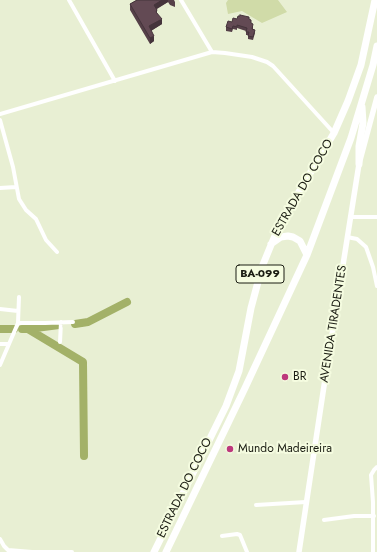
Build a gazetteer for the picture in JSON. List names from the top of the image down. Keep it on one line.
{"streets":{"highway":["ESTRADA DO COCO","BA-099"],"street":["AVENIDA TIRADENTES"]},"places":["BR","Mundo Madeireira"]}
